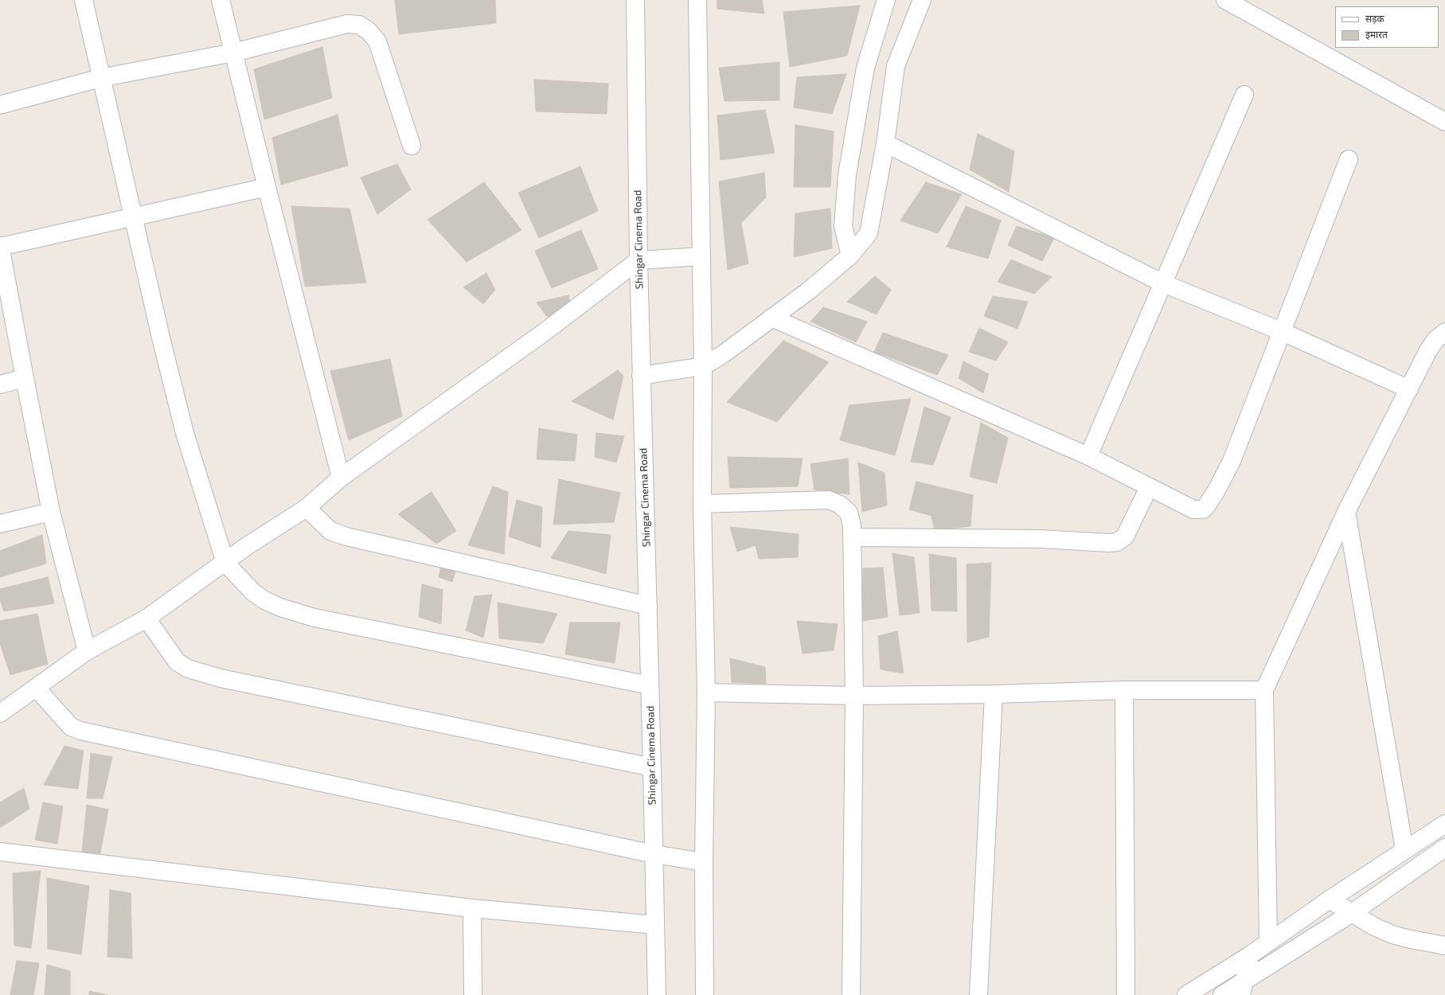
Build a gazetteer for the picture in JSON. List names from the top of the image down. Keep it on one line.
{"streets":{"street":["Shingar Cinema Road"]},"legend":["सड़क","इमारत"]}
